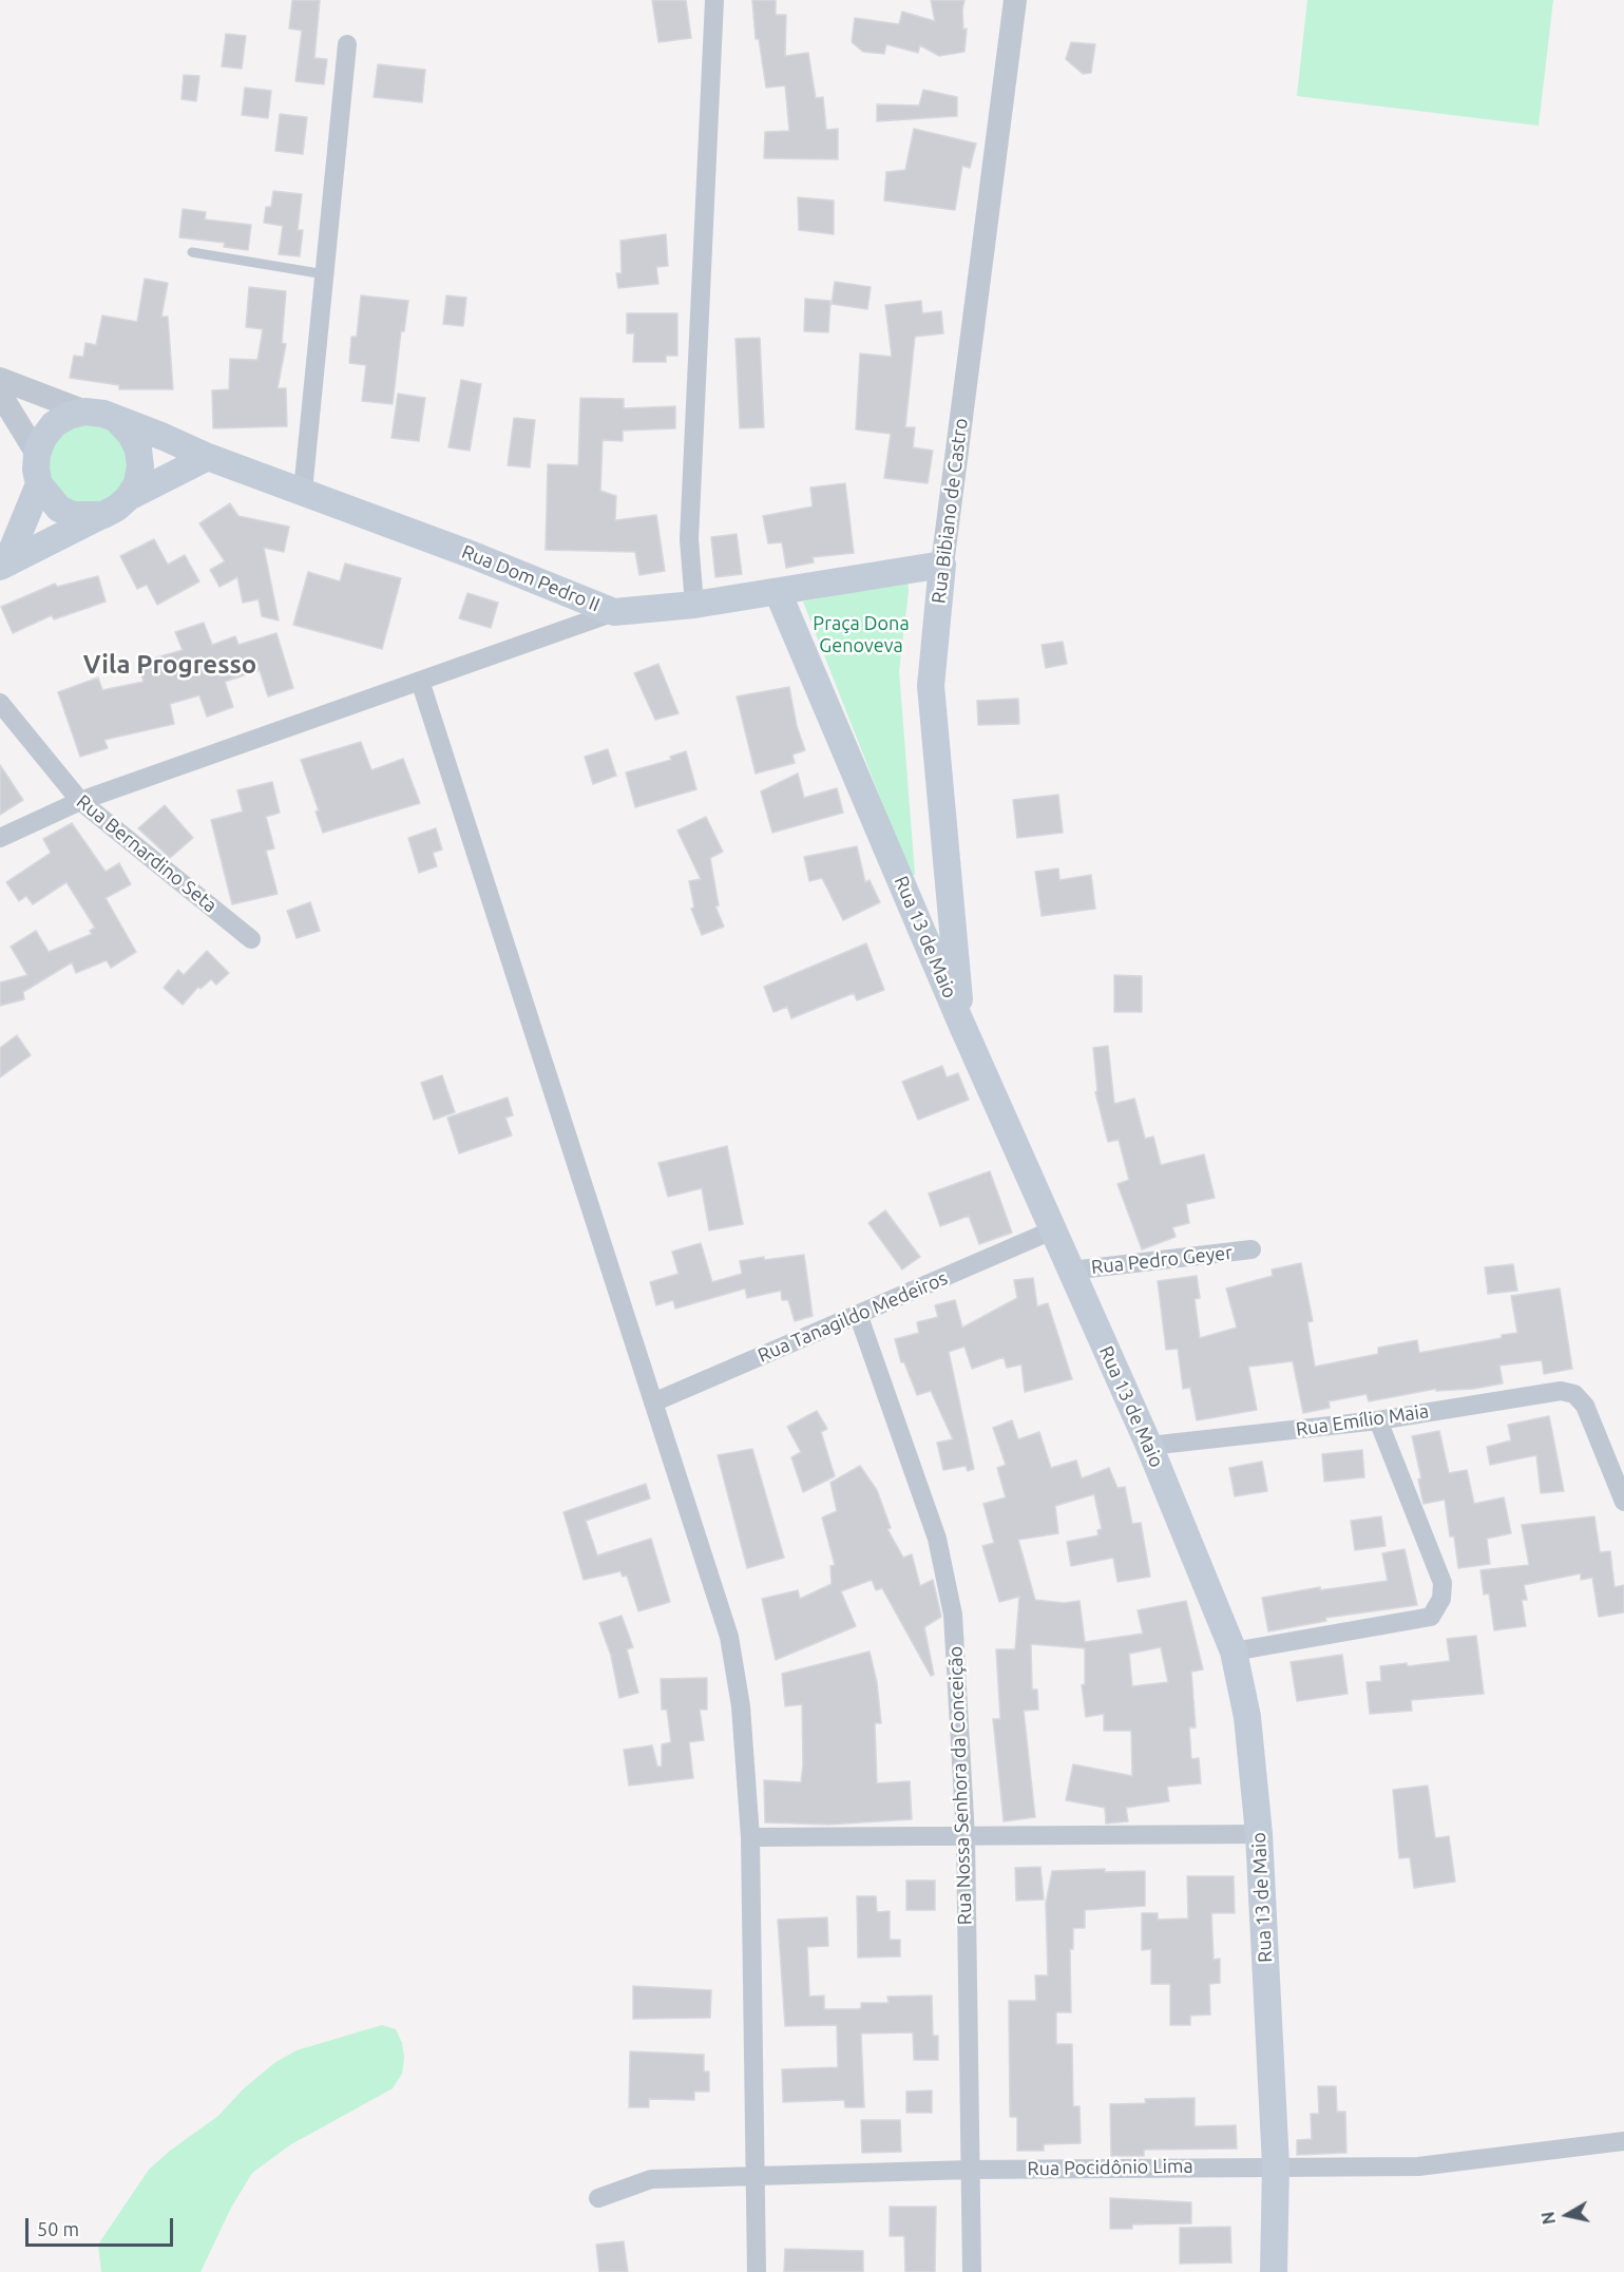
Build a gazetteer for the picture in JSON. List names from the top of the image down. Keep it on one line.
{"streets":{"main road":["Rua Bibiano de Castro","Rua Dom Pedro II","Rua 13 de Maio"],"street":["Rua Bernardino Seta","Rua Pedro Geyer","Rua Tanagildo Medeiros","Rua Emílio Maia","Rua Nossa Senhora da Conceição","Rua Pocidônio Lima"]},"crossings":[["Rua Bibiano de Castro","Rua Dom Pedro II"],["Rua Bibiano de Castro","Rua 13 de Maio"],["Rua Dom Pedro II","Rua 13 de Maio"],["Rua 13 de Maio","Rua Pedro Geyer"],["Rua 13 de Maio","Rua Tanagildo Medeiros"],["Rua 13 de Maio","Rua Emílio Maia"],["Rua 13 de Maio","Rua Pocidônio Lima"],["Rua Tanagildo Medeiros","Rua Nossa Senhora da Conceição"],["Rua Nossa Senhora da Conceição","Rua Pocidônio Lima"]],"districts":["Vila Progresso"],"parks":["Praça Dona Genoveva"],"scale_bar":"50 m","north":"left"}
